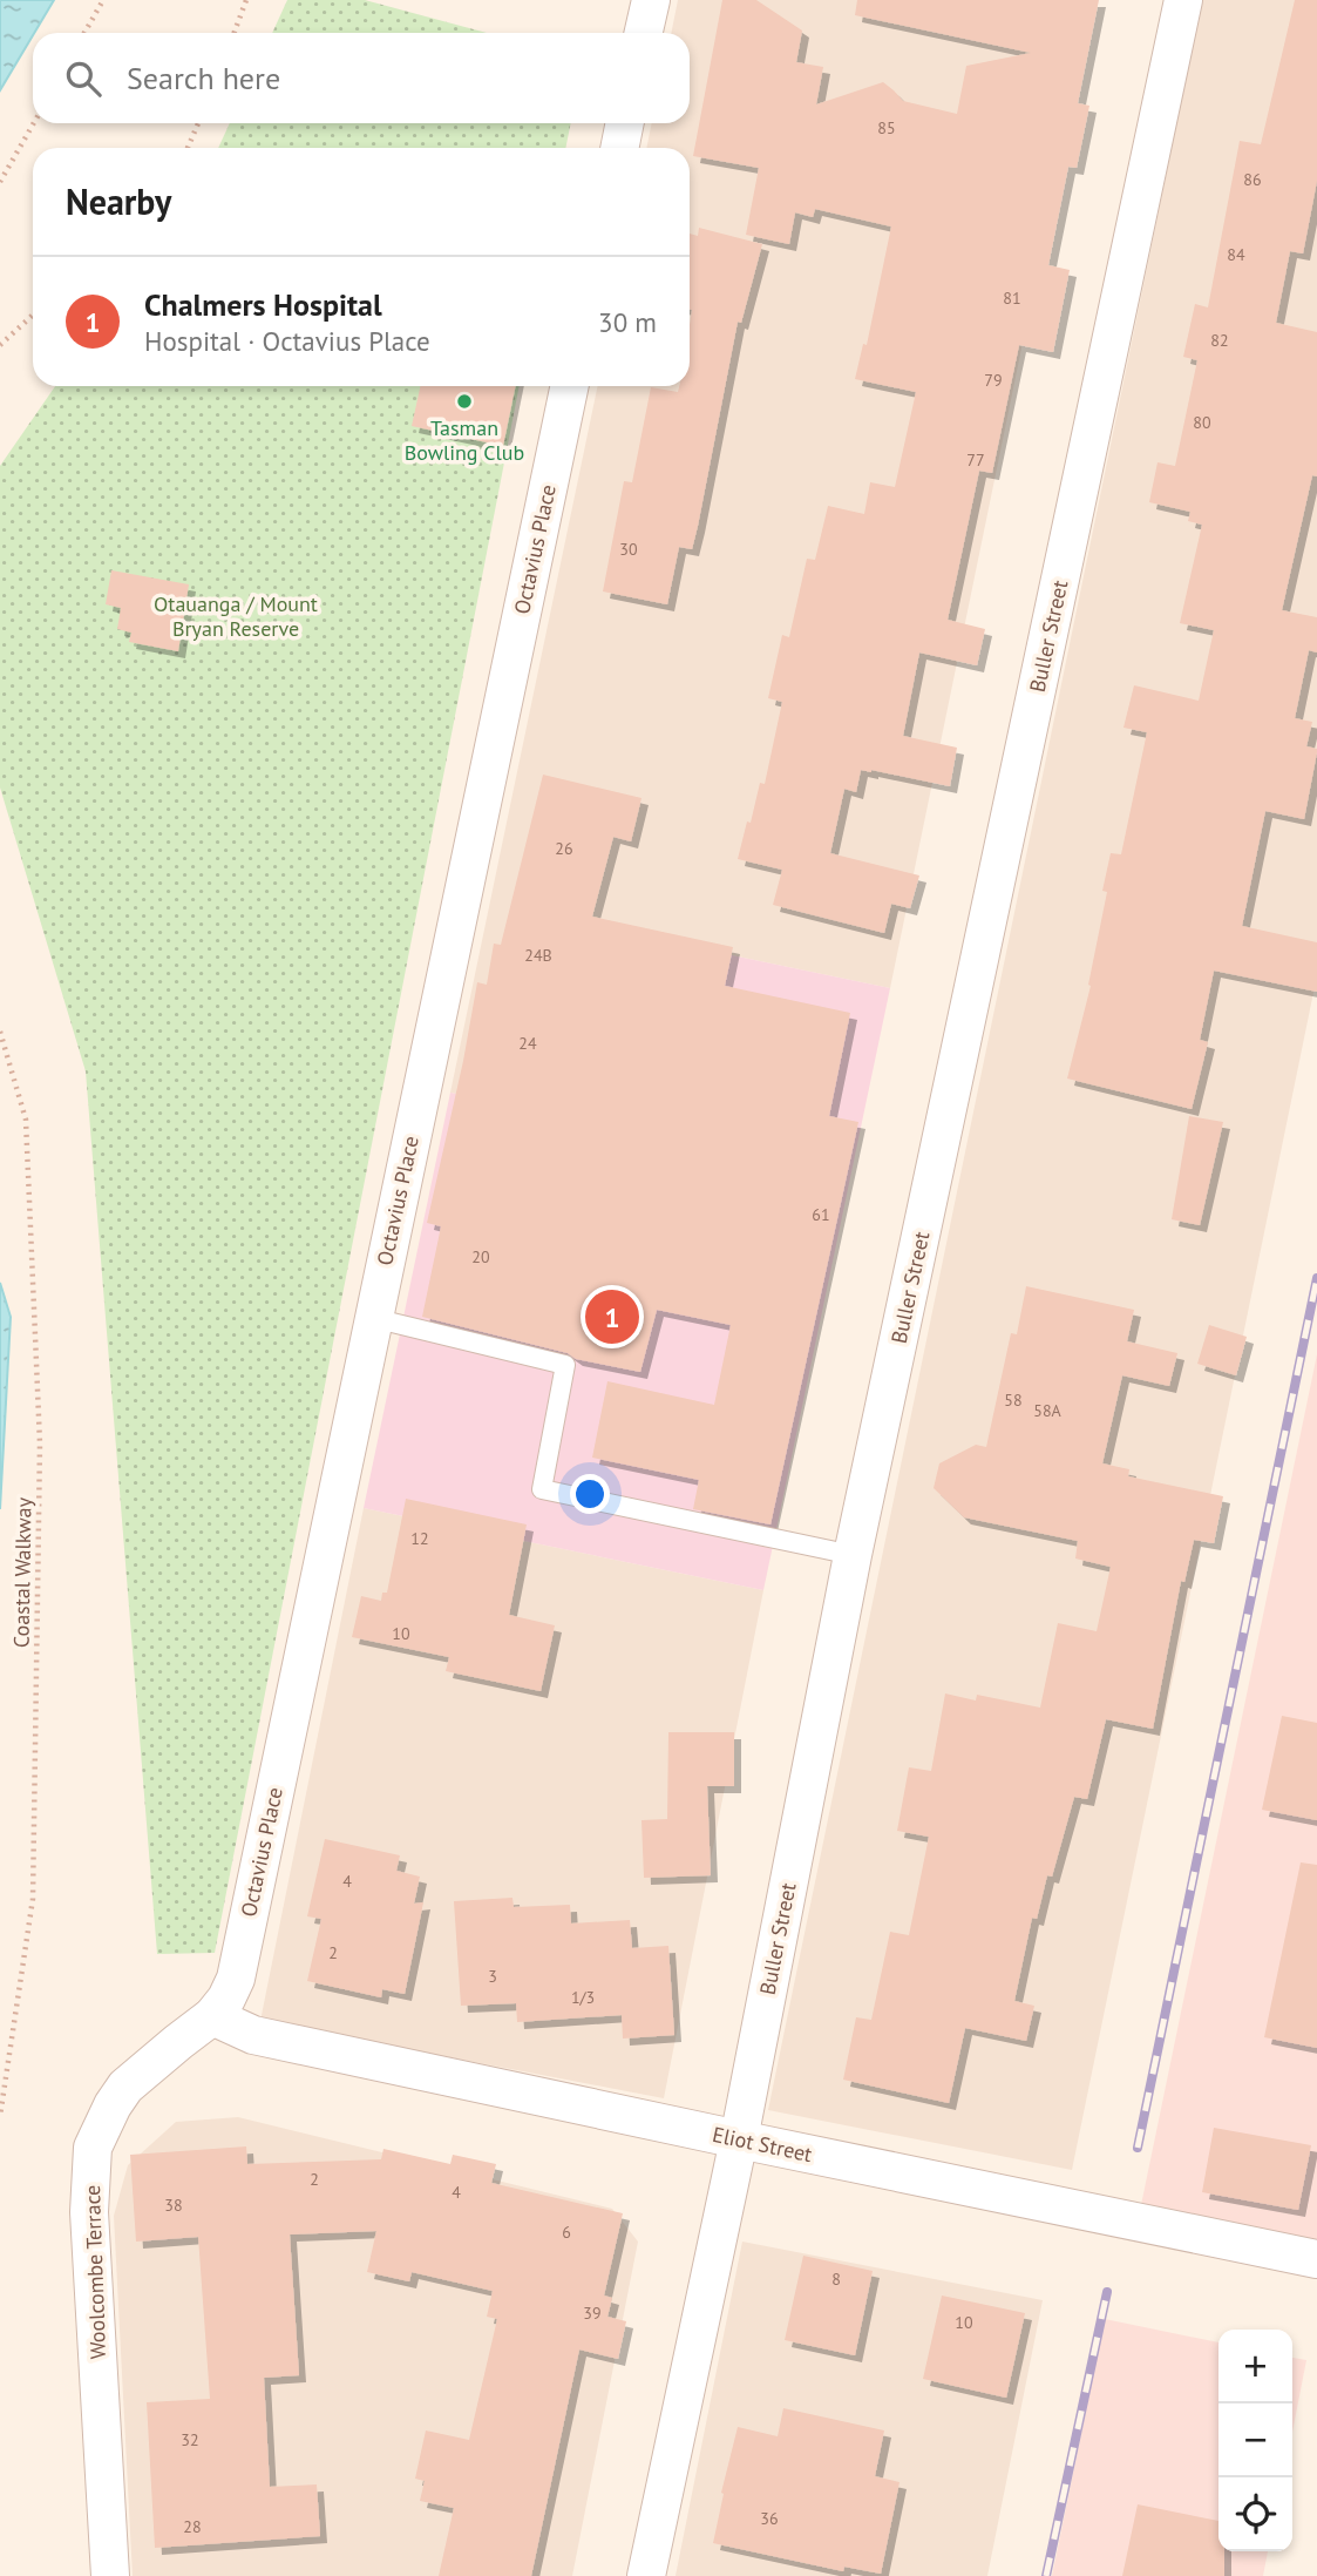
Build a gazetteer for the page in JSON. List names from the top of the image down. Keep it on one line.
{"streets":{"street":["Octavius Place","Buller Street","Eliot Street","Woolcombe Terrace"],"path":["Coastal Walkway"]},"crossings":[["Octavius Place","Eliot Street"],["Octavius Place","Woolcombe Terrace"],["Buller Street","Eliot Street"],["Eliot Street","Woolcombe Terrace"]],"parks":["Otauanga / Mount Bryan Reserve"],"places":["Tasman Bowling Club"],"house_numbers":["85","86","84","81","82","79","80","77","30","26","24B","24","61","20","58","58A","12","10","4","2","3","1/3","2","4","38","6","8","39","10","32","36","28"],"page":{"search":"Search here","heading":"Nearby","list":[{"mark":"1","name":"Chalmers Hospital","note":"Hospital · Octavius Place","value":"30 m"}],"pins":"1","map_buttons":["+","−"]}}
